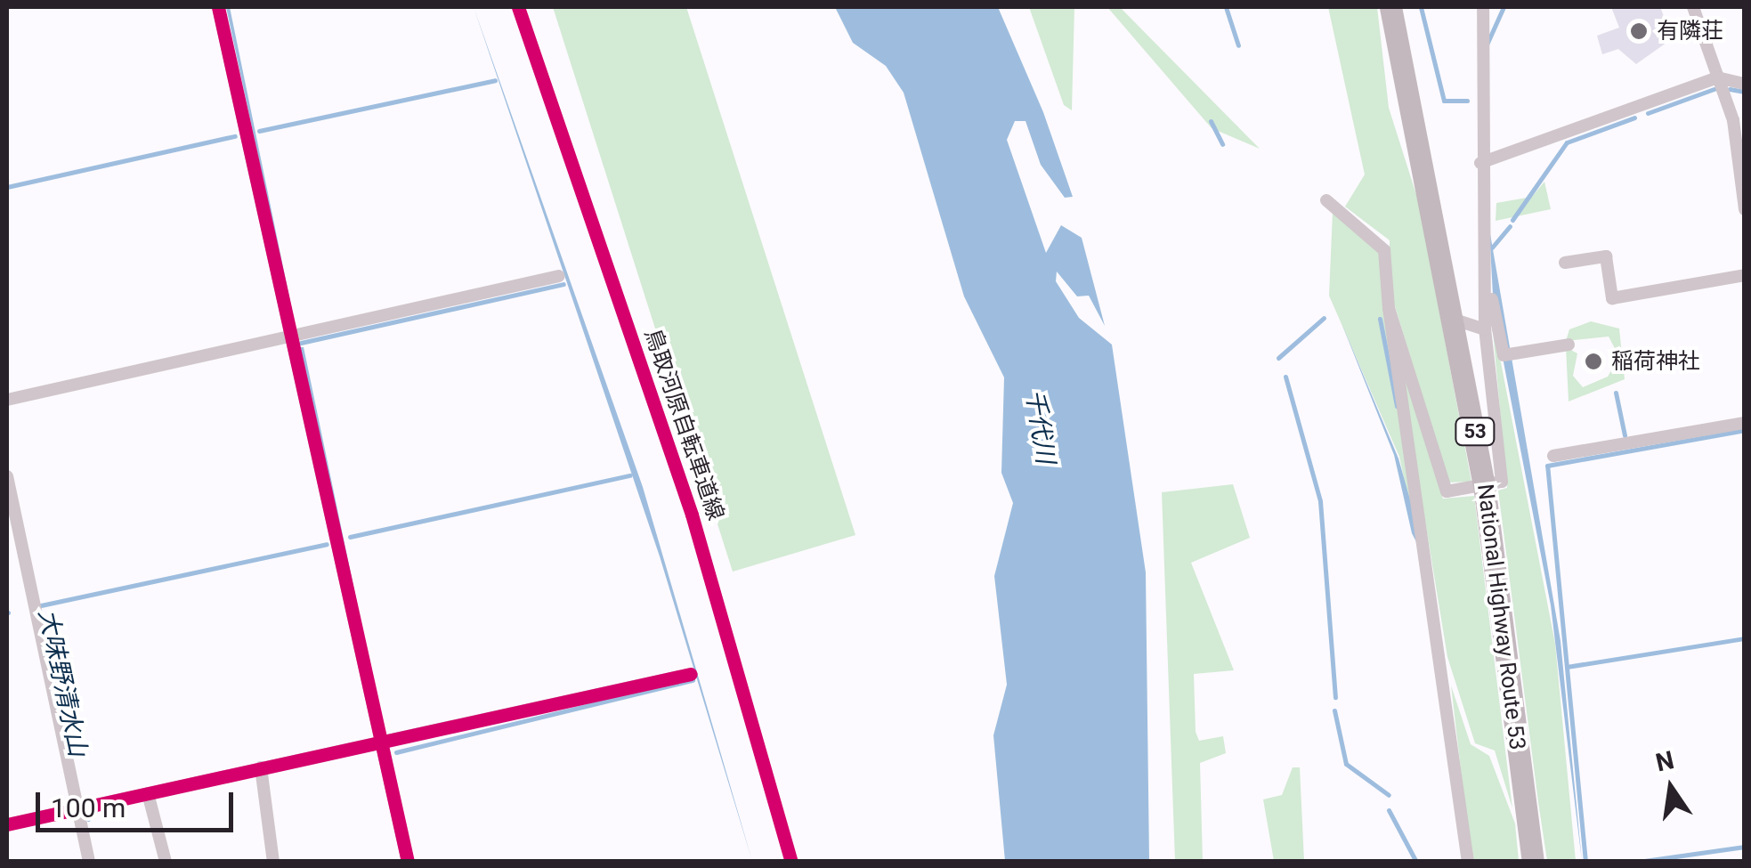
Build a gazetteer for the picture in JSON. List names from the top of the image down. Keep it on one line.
{"streets":{"highway":["53","National Highway Route 53"],"cycle path":["鳥取河原自転車道線"]},"water":["千代川","大味野清水山"],"places":["有隣荘","稲荷神社"],"scale_bar":"100 m","north":"top"}
